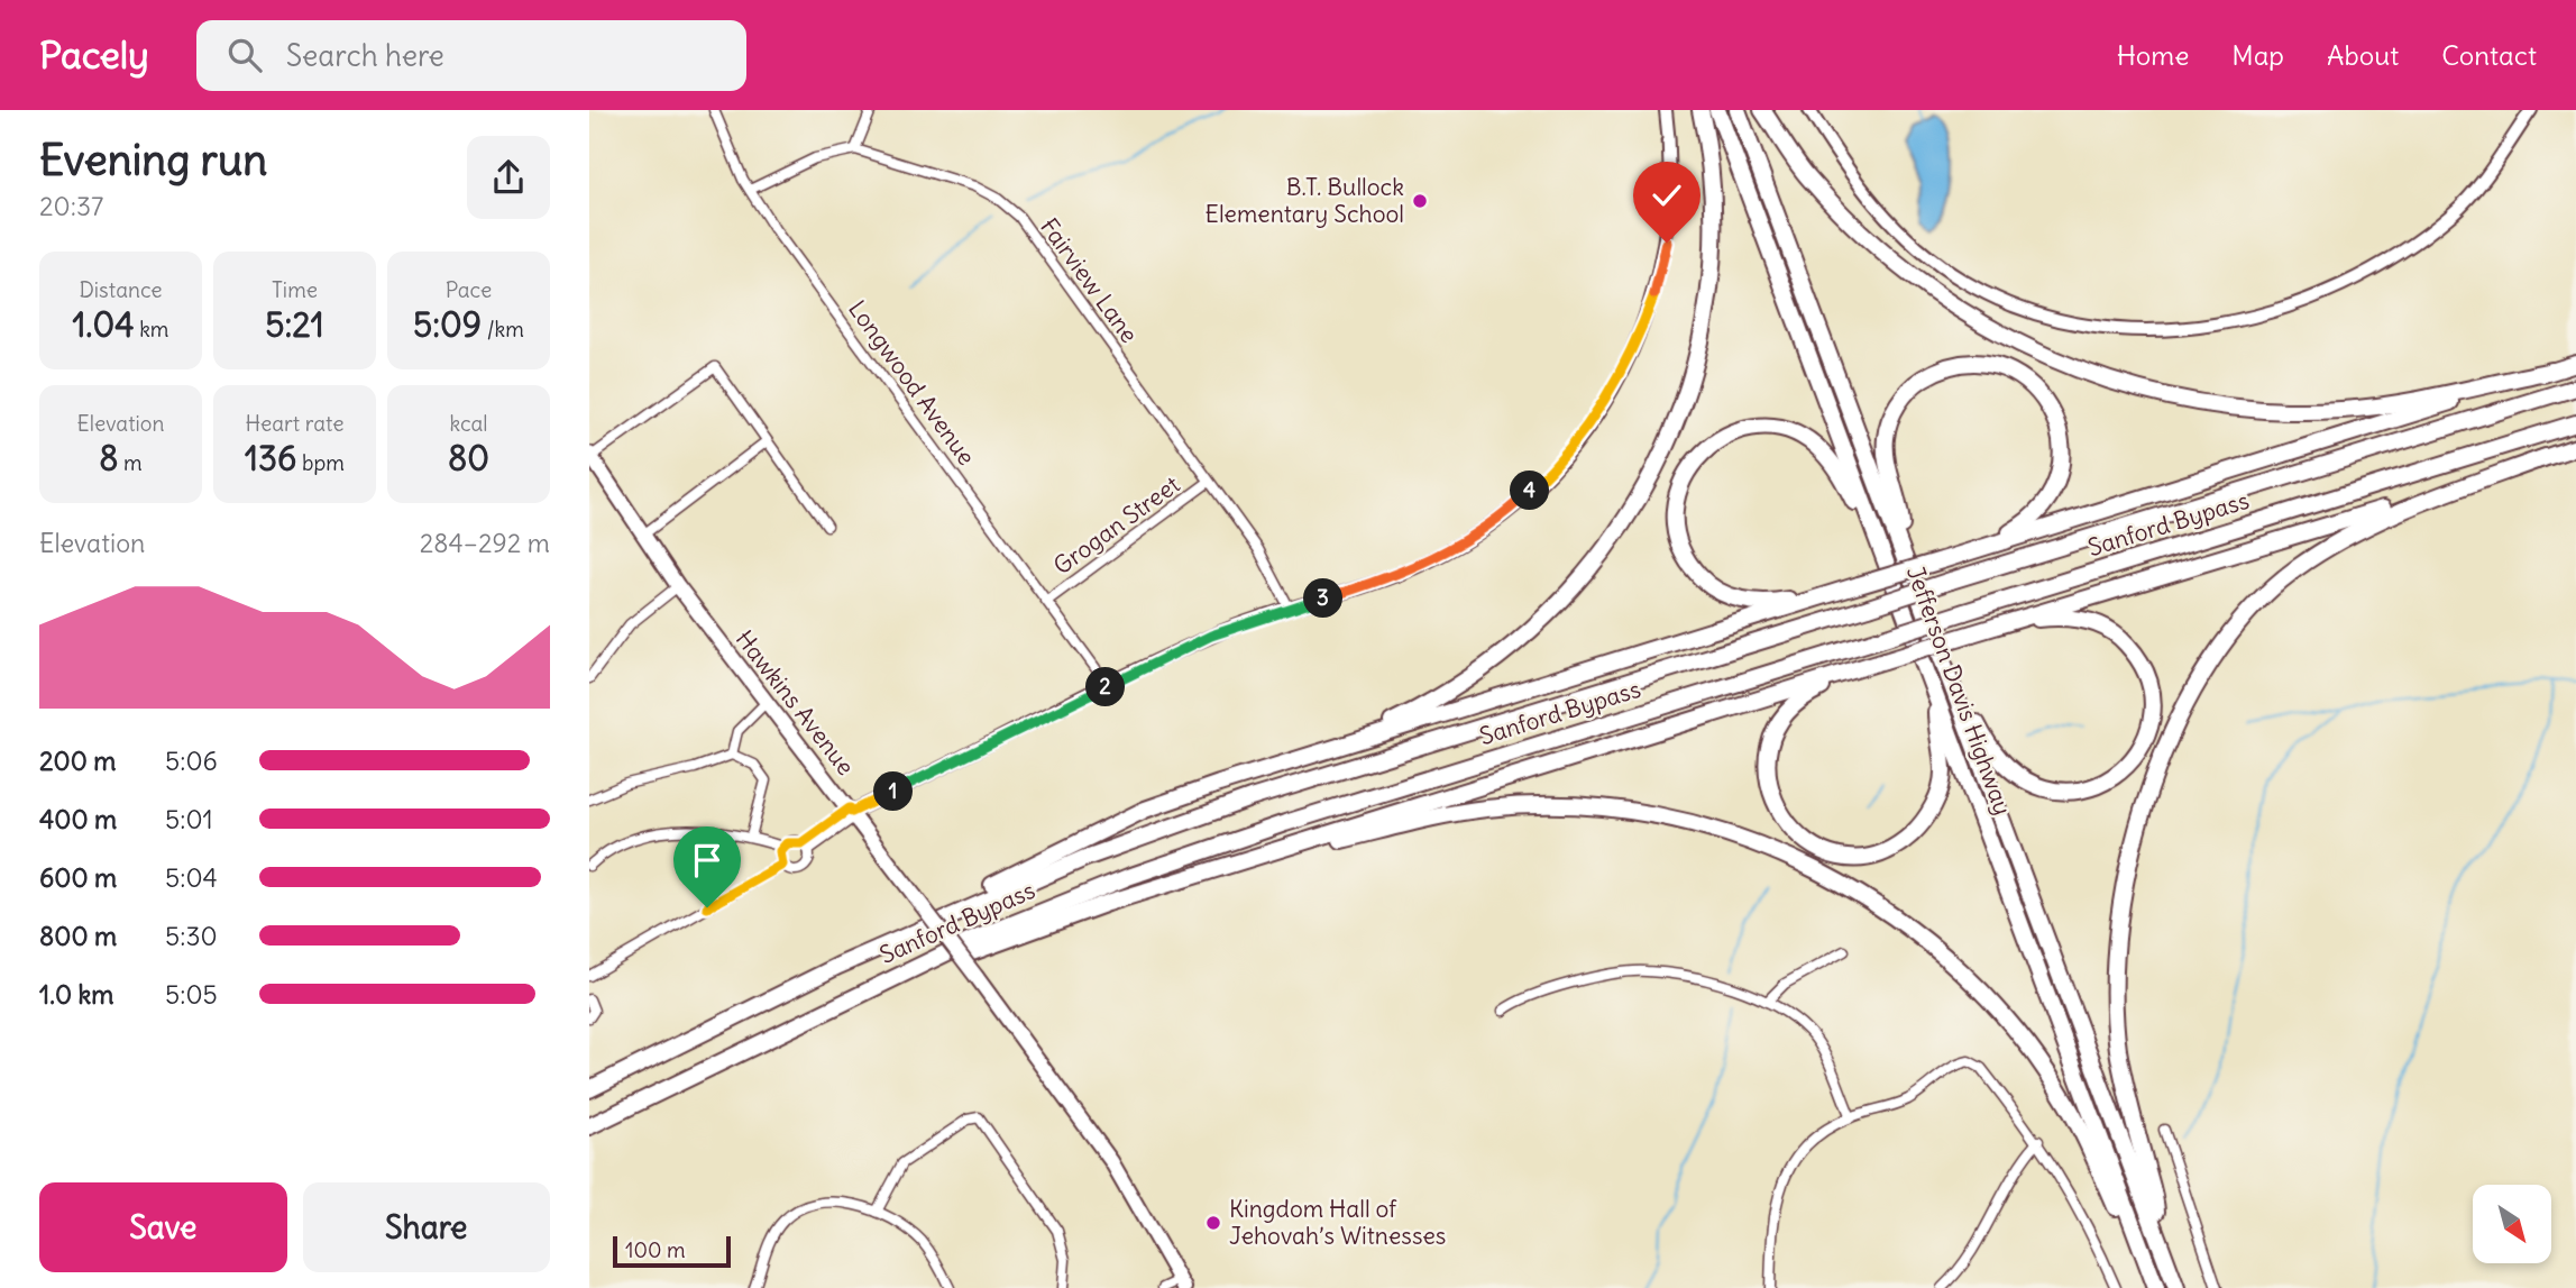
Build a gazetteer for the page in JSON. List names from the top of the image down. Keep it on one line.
{"streets":{"highway":["Sanford Bypass","Jefferson Davis Highway"],"main road":["Hawkins Avenue"],"street":["Fairview Lane","Longwood Avenue","Grogan Street"]},"crossings":[["Fairview Lane","Longwood Avenue"],["Fairview Lane","Grogan Street"],["Longwood Avenue","Grogan Street"]],"places":["B.T. Bullock Elementary School","Kingdom Hall of Jehovah’s Witnesses"],"scale_bar":"100 m","north":"bottom right","page":{"header":"Pacely","search":"Search here","nav":["Home","Map","About","Contact"],"heading":["Evening run","20:37"],"stats":[["Distance","1.04 km"],["Time","5:21"],["Pace","5:09 /km"],["Elevation","8 m"],["Heart rate","136 bpm"],["kcal","80"]],"pins":["4","3","2","1"],"chart":["Elevation","284–292 m"],"list":[{"name":"200 m","note":"5:06"},{"name":"400 m","note":"5:01"},{"name":"600 m","note":"5:04"},{"name":"800 m","note":"5:30"},{"name":"1.0 km","note":"5:05"}],"buttons":["Save","Share"],"scale":"100 m"}}
